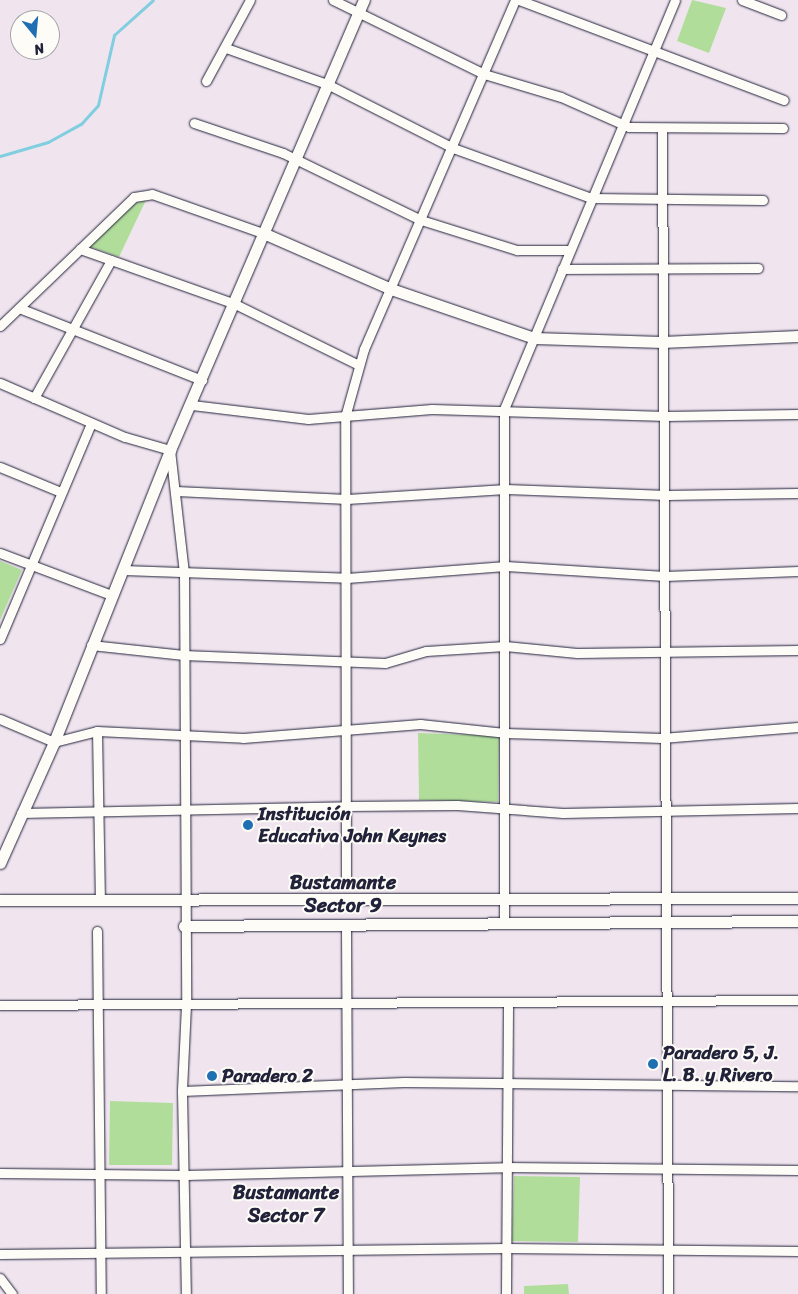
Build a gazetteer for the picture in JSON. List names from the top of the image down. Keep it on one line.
{"districts":["Bustamante Sector 9","Bustamante Sector 7"],"places":["Institución Educativa John Keynes","Paradero 5, J. L. B. y Rivero","Paradero 2"],"north":"bottom"}
